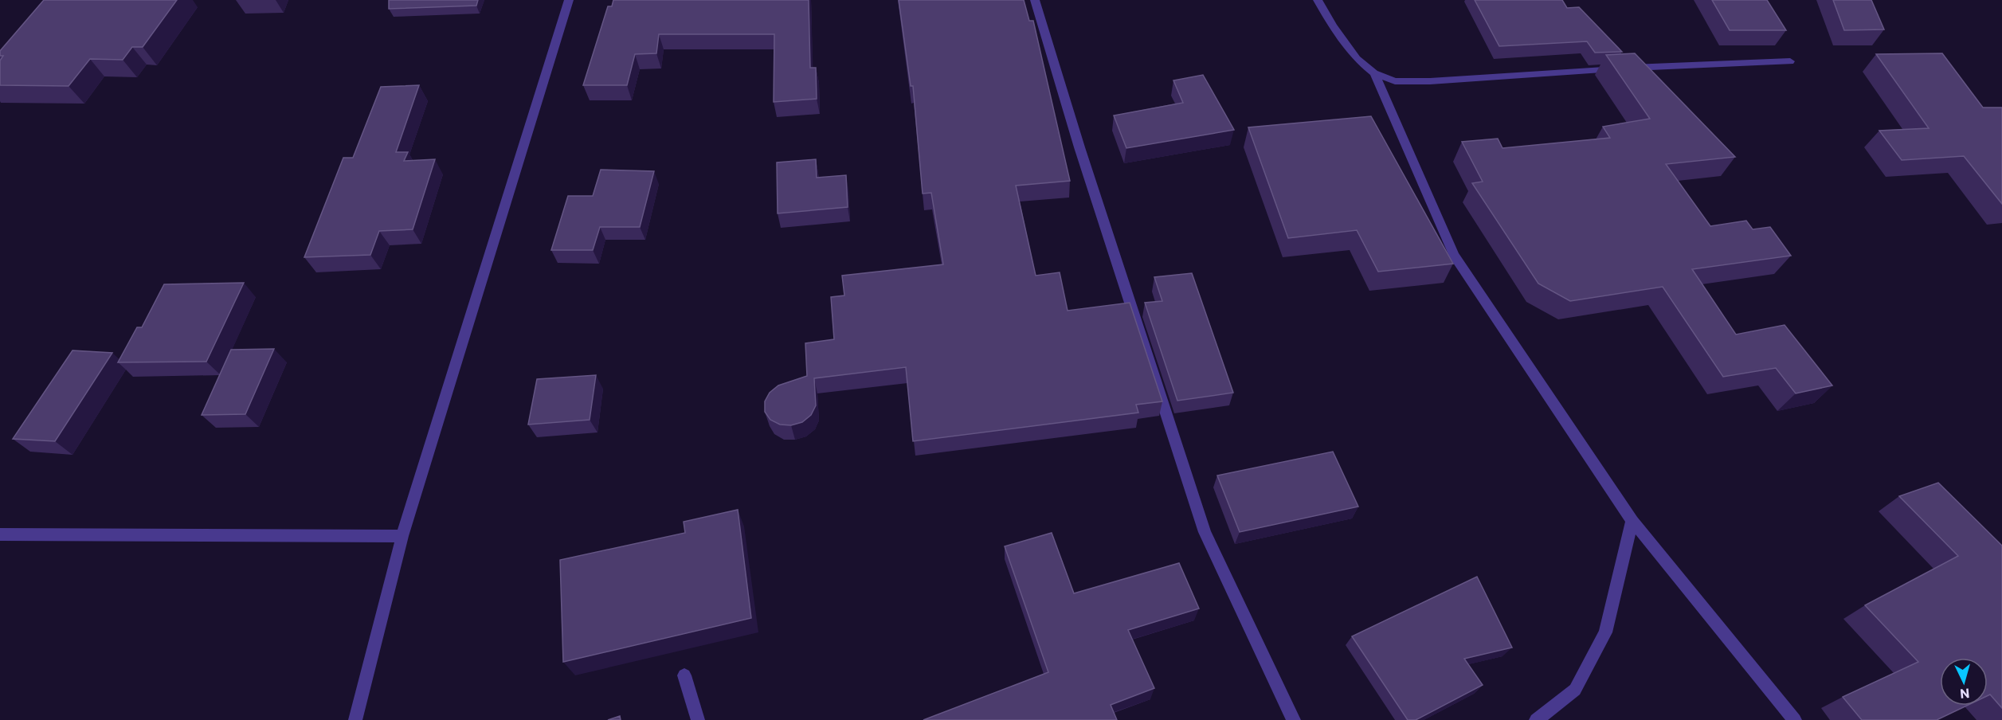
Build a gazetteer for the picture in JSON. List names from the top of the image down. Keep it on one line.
{"north":"bottom"}
